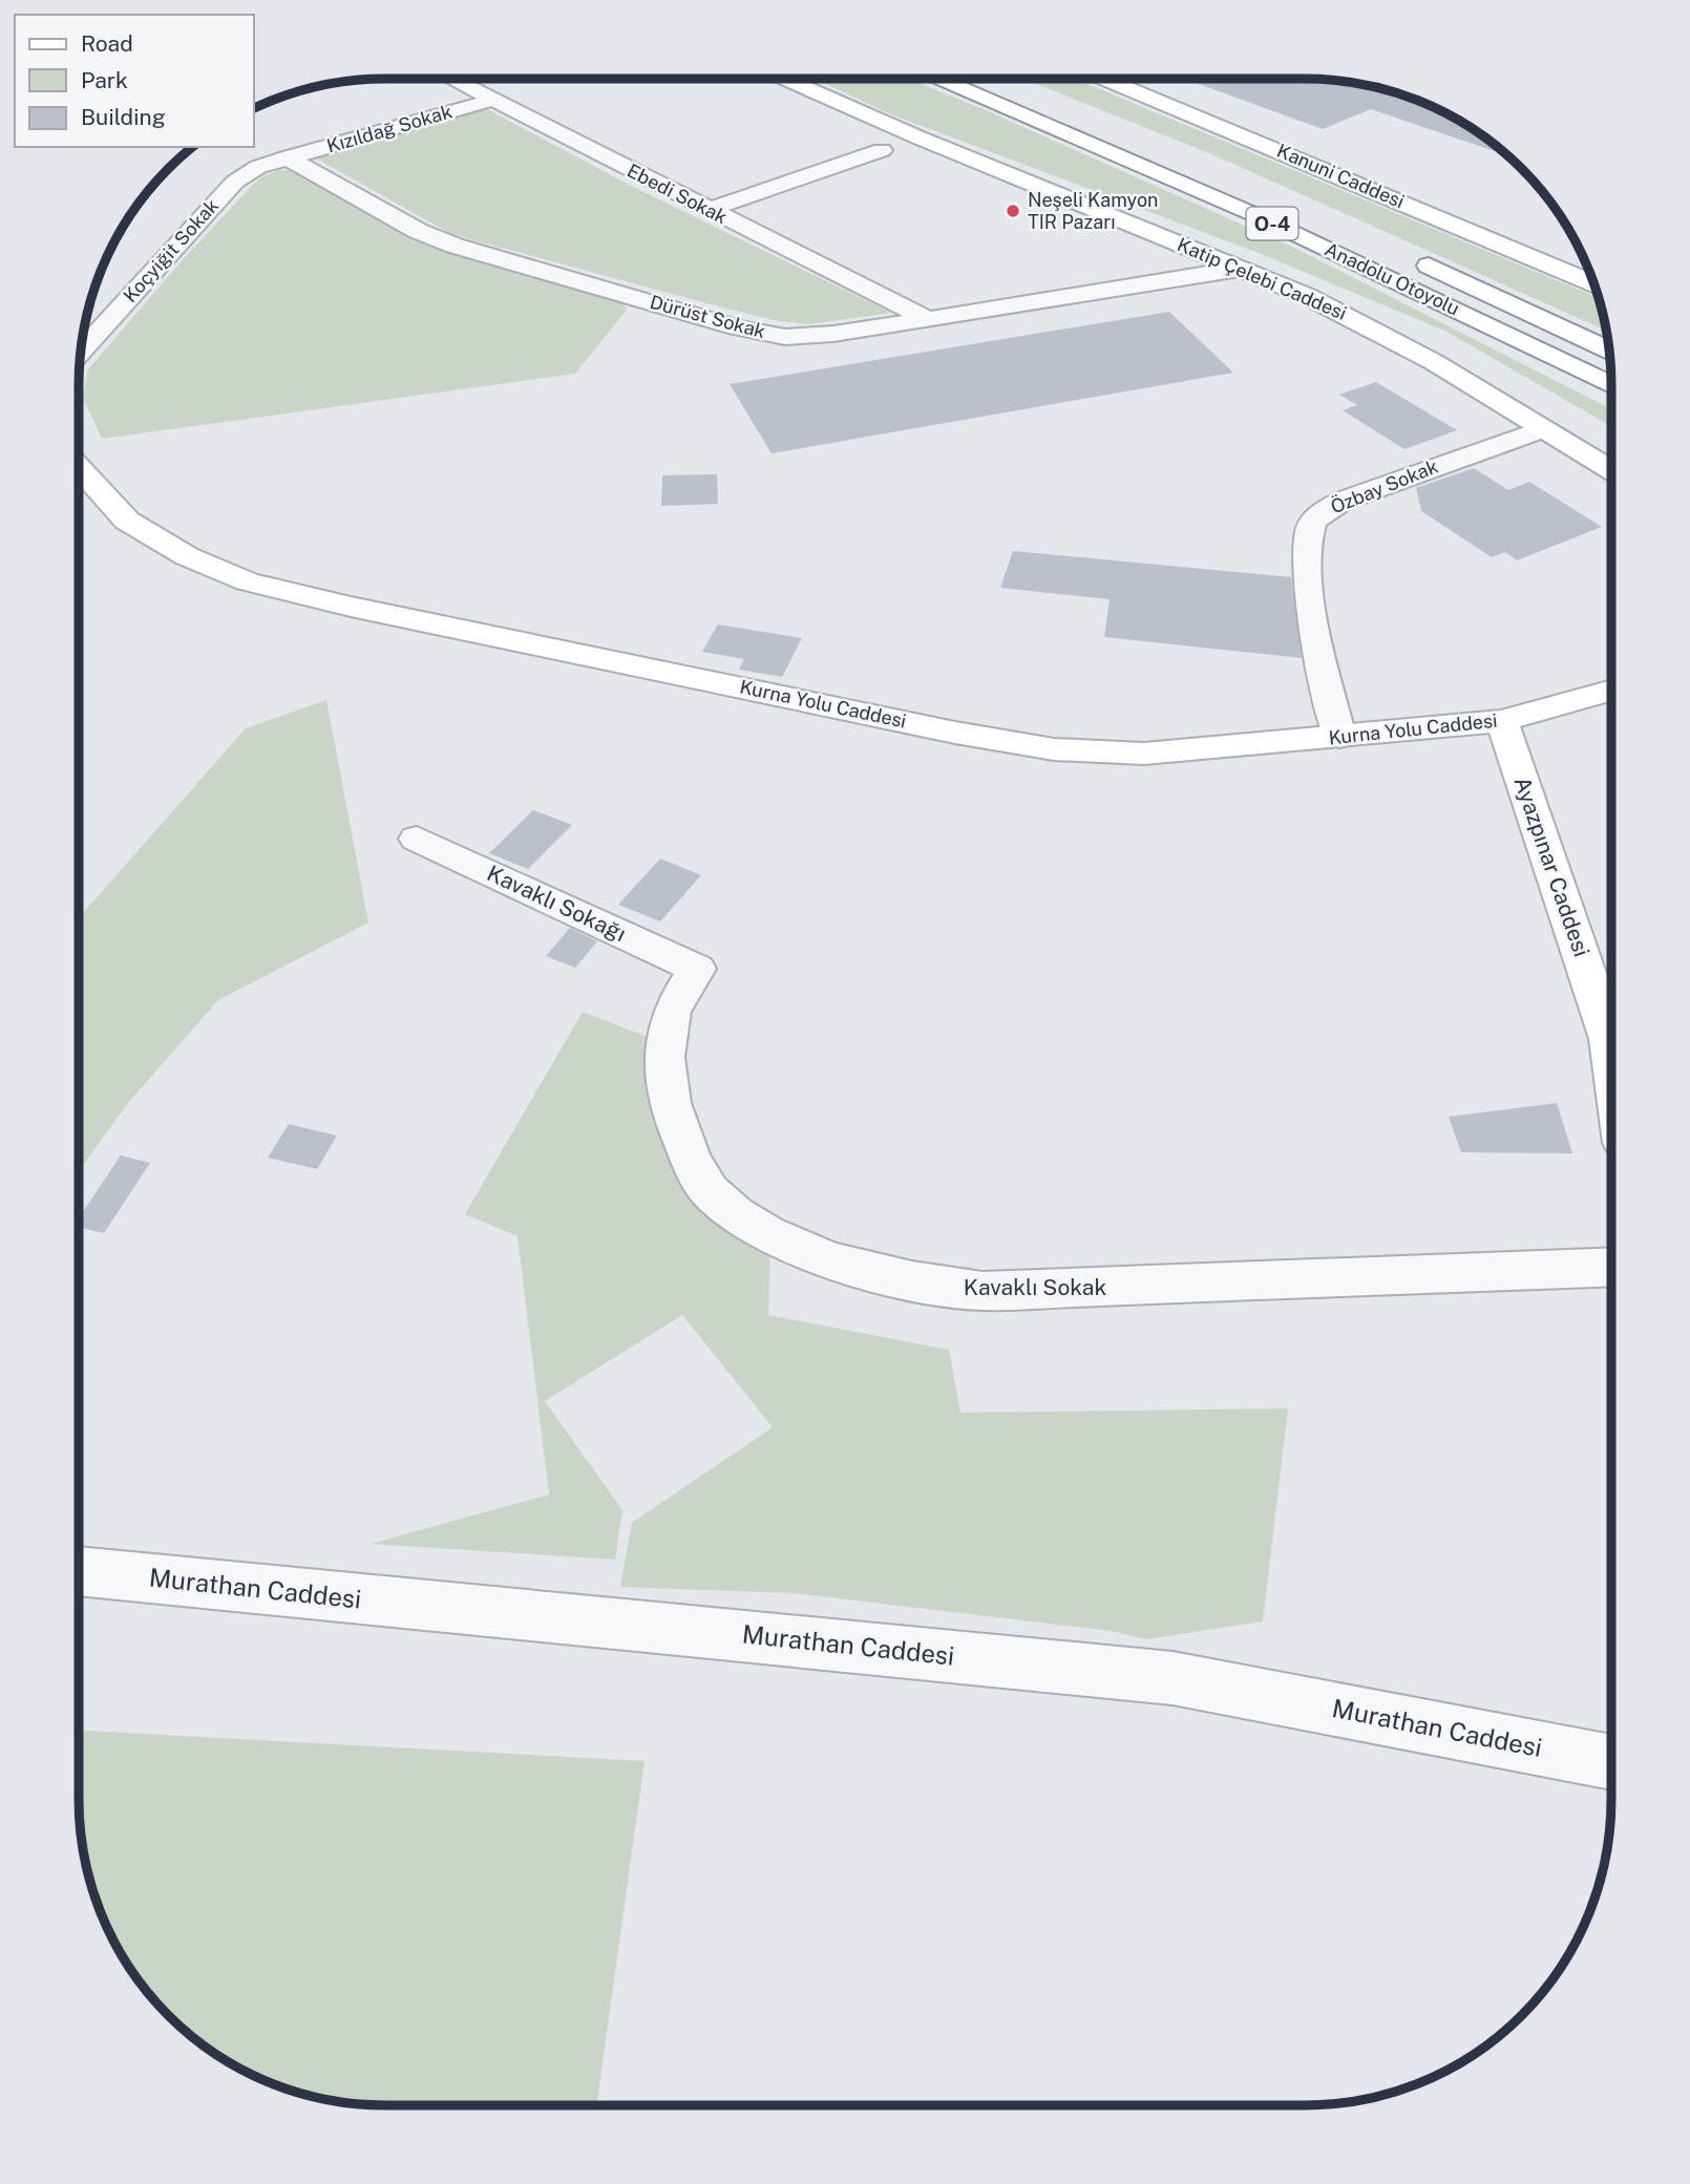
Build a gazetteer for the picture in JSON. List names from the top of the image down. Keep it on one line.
{"streets":{"main road":["Kanuni Caddesi","O-4","Katip Çelebi Caddesi","Anadolu Otoyolu","Kurna Yolu Caddesi","Ayazpınar Caddesi"],"street":["Kızıldağ Sokak","Ebedi Sokak","Koçyiğit Sokak","Dürüst Sokak","Özbay Sokak","Kavaklı Sokağı","Kavaklı Sokak","Murathan Caddesi"]},"crossings":[["Kızıldağ Sokak","Ebedi Sokak"],["Kızıldağ Sokak","Koçyiğit Sokak"],["Kızıldağ Sokak","Dürüst Sokak"],["Ebedi Sokak","Dürüst Sokak"],["Koçyiğit Sokak","Dürüst Sokak"],["Katip Çelebi Caddesi","Dürüst Sokak"],["Katip Çelebi Caddesi","Özbay Sokak"],["Özbay Sokak","Kurna Yolu Caddesi"],["Kurna Yolu Caddesi","Ayazpınar Caddesi"],["Kavaklı Sokağı","Kavaklı Sokak"]],"places":["Neşeli Kamyon TIR Pazarı"],"legend":["Road","Park","Building"]}
